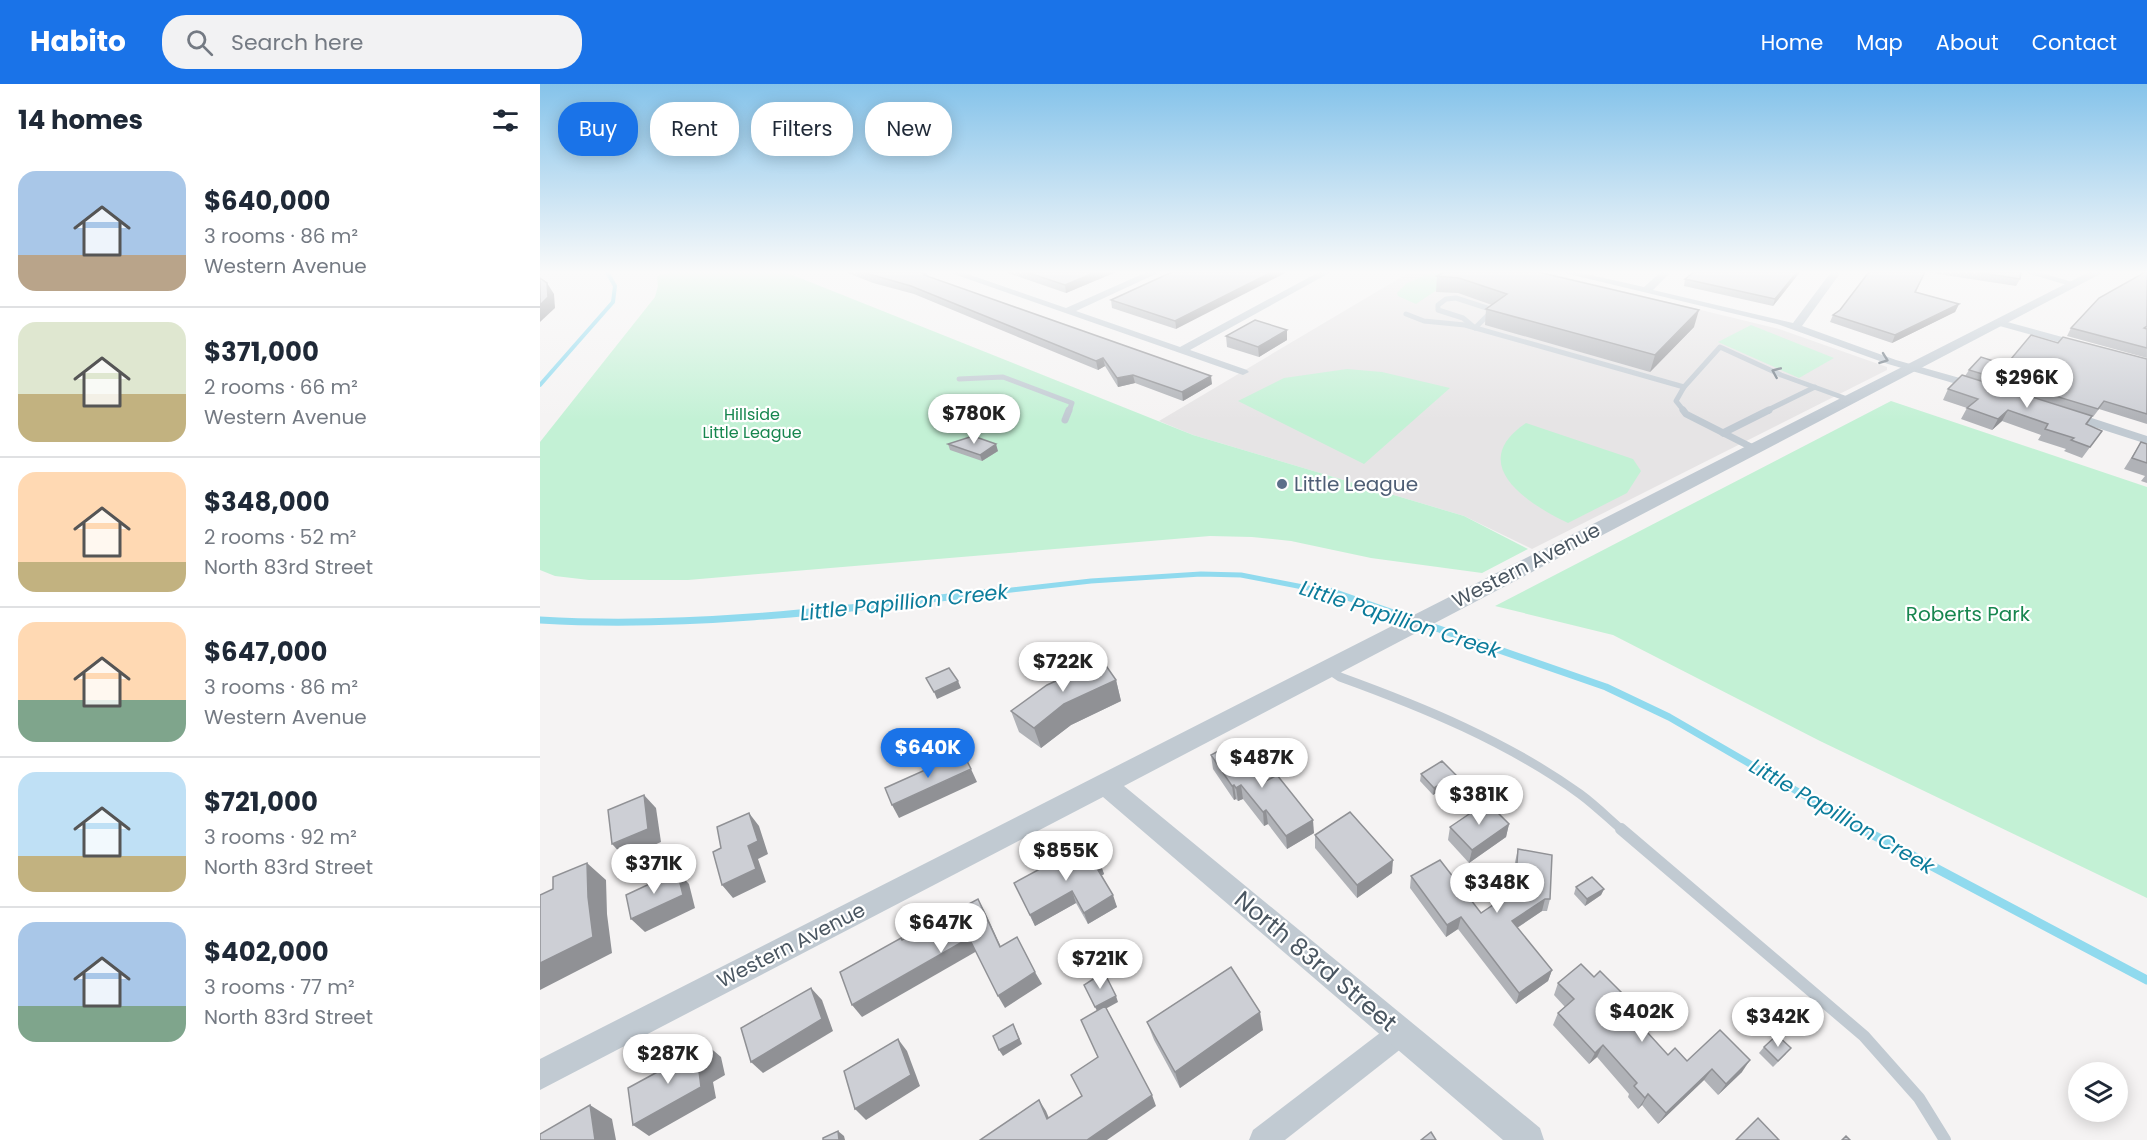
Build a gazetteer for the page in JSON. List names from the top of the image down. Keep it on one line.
{"streets":{"street":["Western Avenue","North 83rd Street"]},"crossings":[["Western Avenue","North 83rd Street"]],"water":["Little Papillion Creek"],"parks":["Hillside Little League","Roberts Park"],"places":["Little League"],"page":{"header":"Habito","search":"Search here","nav":["Home","Map","About","Contact"],"heading":"14 homes","chip":["Buy","Rent","Filters","New"],"list":[{"name":"$640,000","note":"3 rooms · 86 m² · Western Avenue"},{"name":"$371,000","note":"2 rooms · 66 m² · Western Avenue"},{"name":"$348,000","note":"2 rooms · 52 m² · North 83rd Street"},{"name":"$647,000","note":"3 rooms · 86 m² · Western Avenue"},{"name":"$721,000","note":"3 rooms · 92 m² · North 83rd Street"},{"name":"$402,000","note":"3 rooms · 77 m² · North 83rd Street"}],"price":["$296K","$780K","$722K","$640K","$487K","$381K","$855K","$371K","$348K","$647K","$721K","$402K","$342K","$287K"]}}
